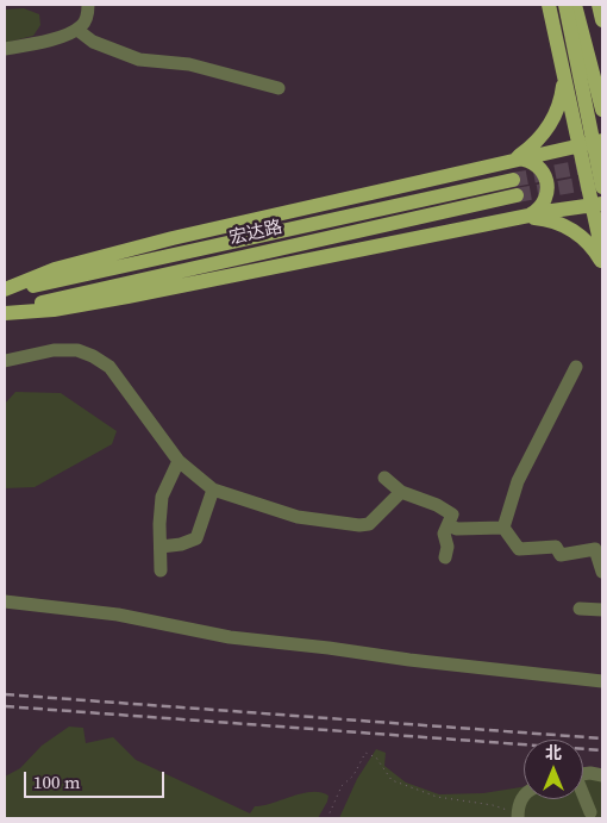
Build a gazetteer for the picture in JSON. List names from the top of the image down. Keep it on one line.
{"streets":{"main road":["宏达路"]},"scale_bar":"100 m","north":"top"}
